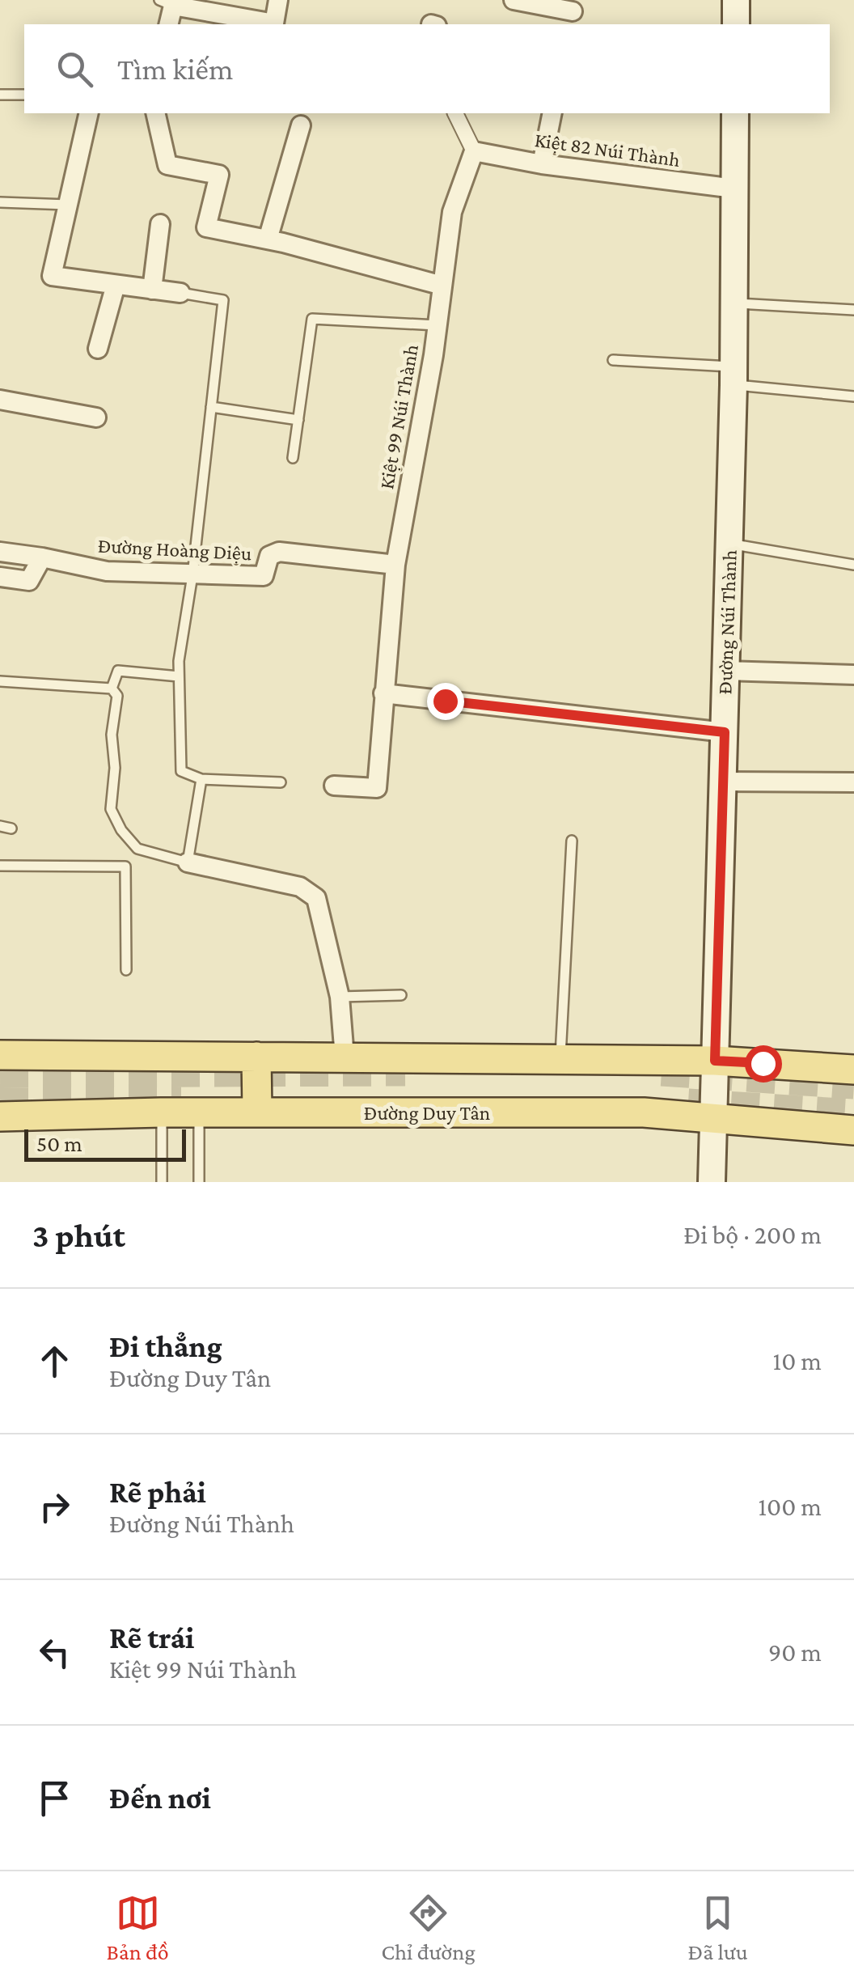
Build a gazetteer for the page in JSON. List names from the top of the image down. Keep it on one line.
{"streets":{"main road":["Đường Núi Thành","Đường Duy Tân"],"street":["Kiệt 82 Núi Thành","Kiệt 99 Núi Thành","Đường Hoàng Diệu"]},"crossings":[["Kiệt 82 Núi Thành","Kiệt 99 Núi Thành"],["Kiệt 82 Núi Thành","Đường Núi Thành"],["Kiệt 99 Núi Thành","Đường Hoàng Diệu"],["Đường Núi Thành","Đường Duy Tân"]],"scale_bar":"50 m","page":{"search":"Tìm kiếm","scale":"50 m","heading":["3 phút","Đi bộ · 200 m"],"list":[["Đi thẳng","Đường Duy Tân","10 m"],["Rẽ phải","Đường Núi Thành","100 m"],["Rẽ trái","Kiệt 99 Núi Thành","90 m"],"Đến nơi"],"nav":["Bản đồ","Chỉ đường","Đã lưu"]}}
